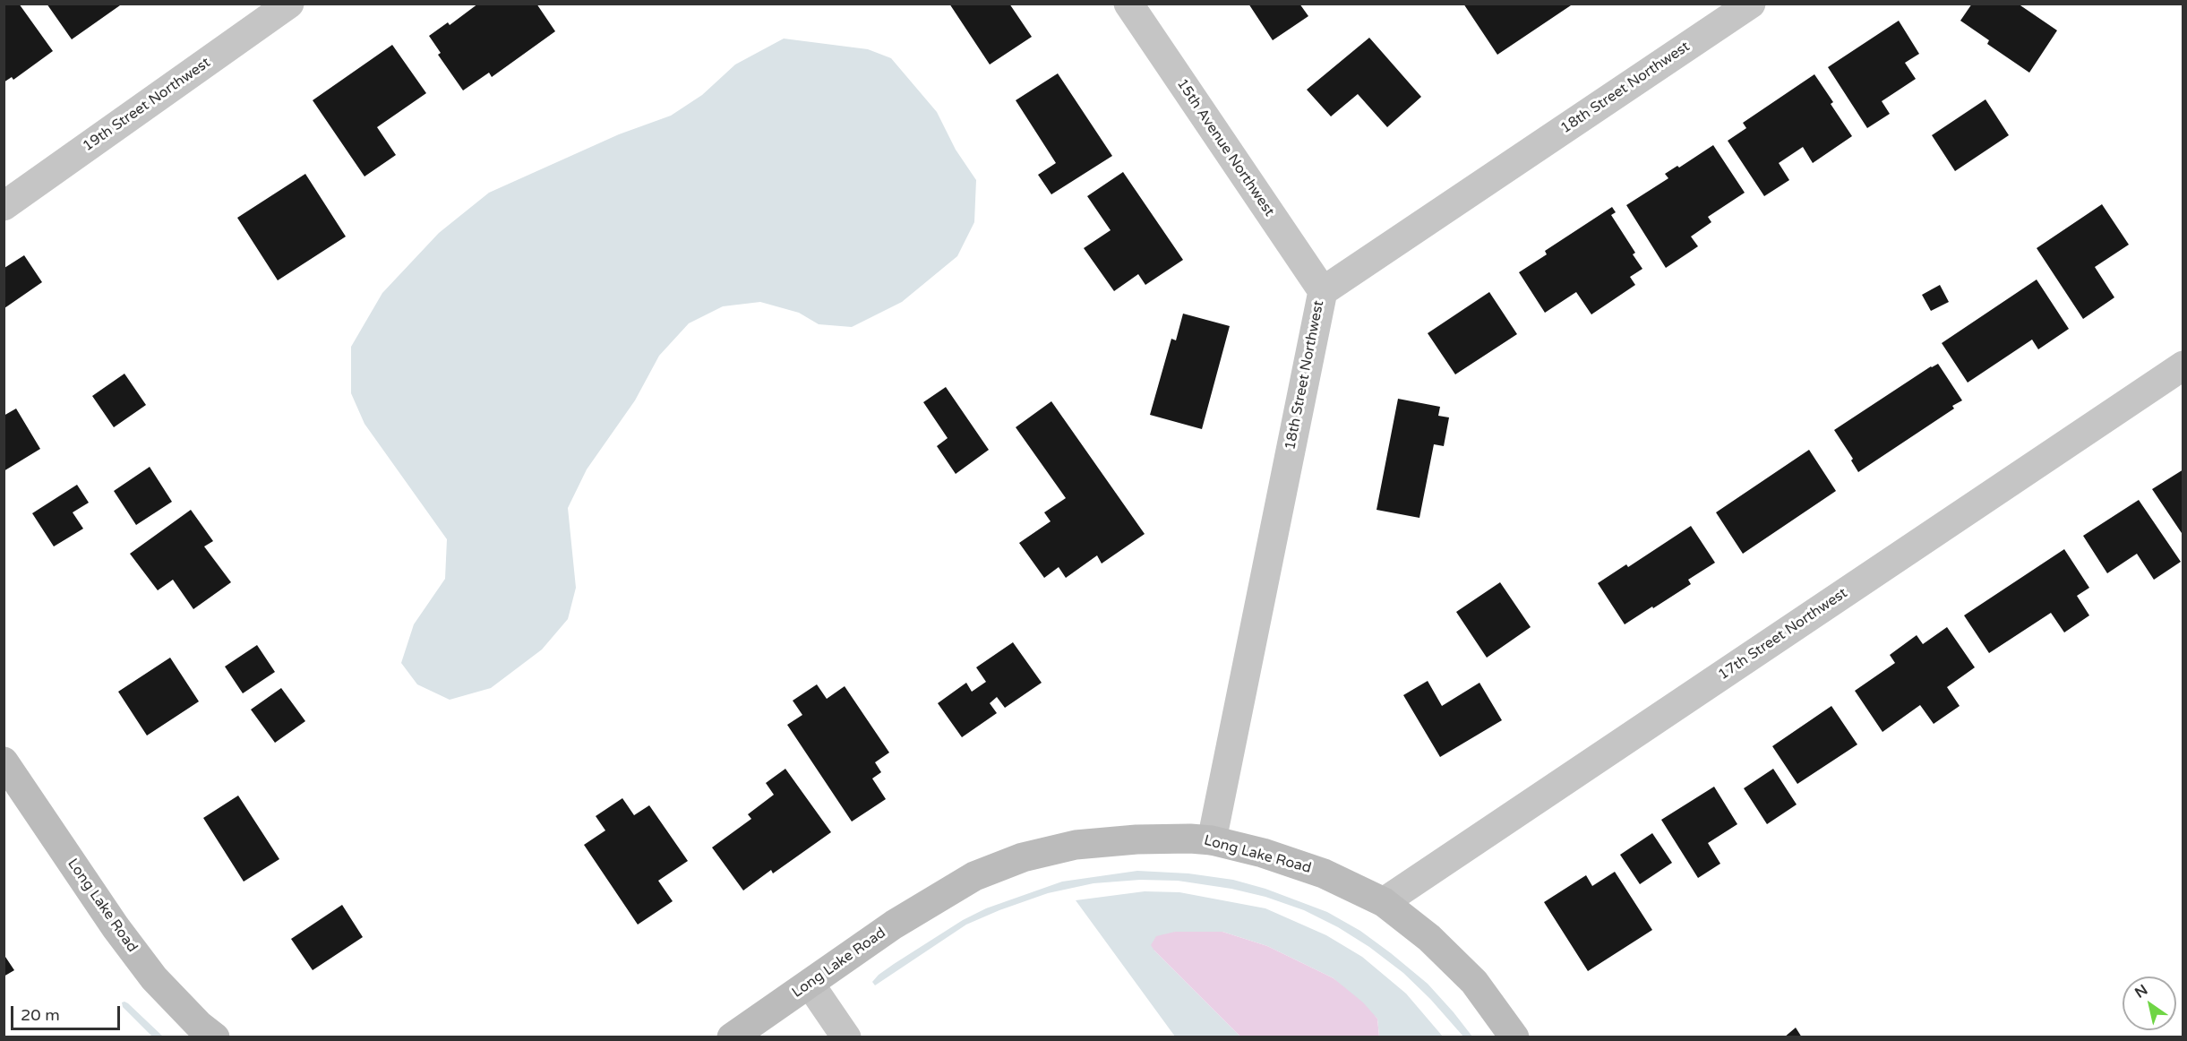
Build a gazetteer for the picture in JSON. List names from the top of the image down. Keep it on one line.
{"streets":{"street":["18th Street Northwest","19th Street Northwest","15th Avenue Northwest","17th Street Northwest","Long Lake Road"]},"crossings":[["18th Street Northwest","15th Avenue Northwest"],["18th Street Northwest","Long Lake Road"],["17th Street Northwest","Long Lake Road"]],"scale_bar":"20 m","north":"top left"}
